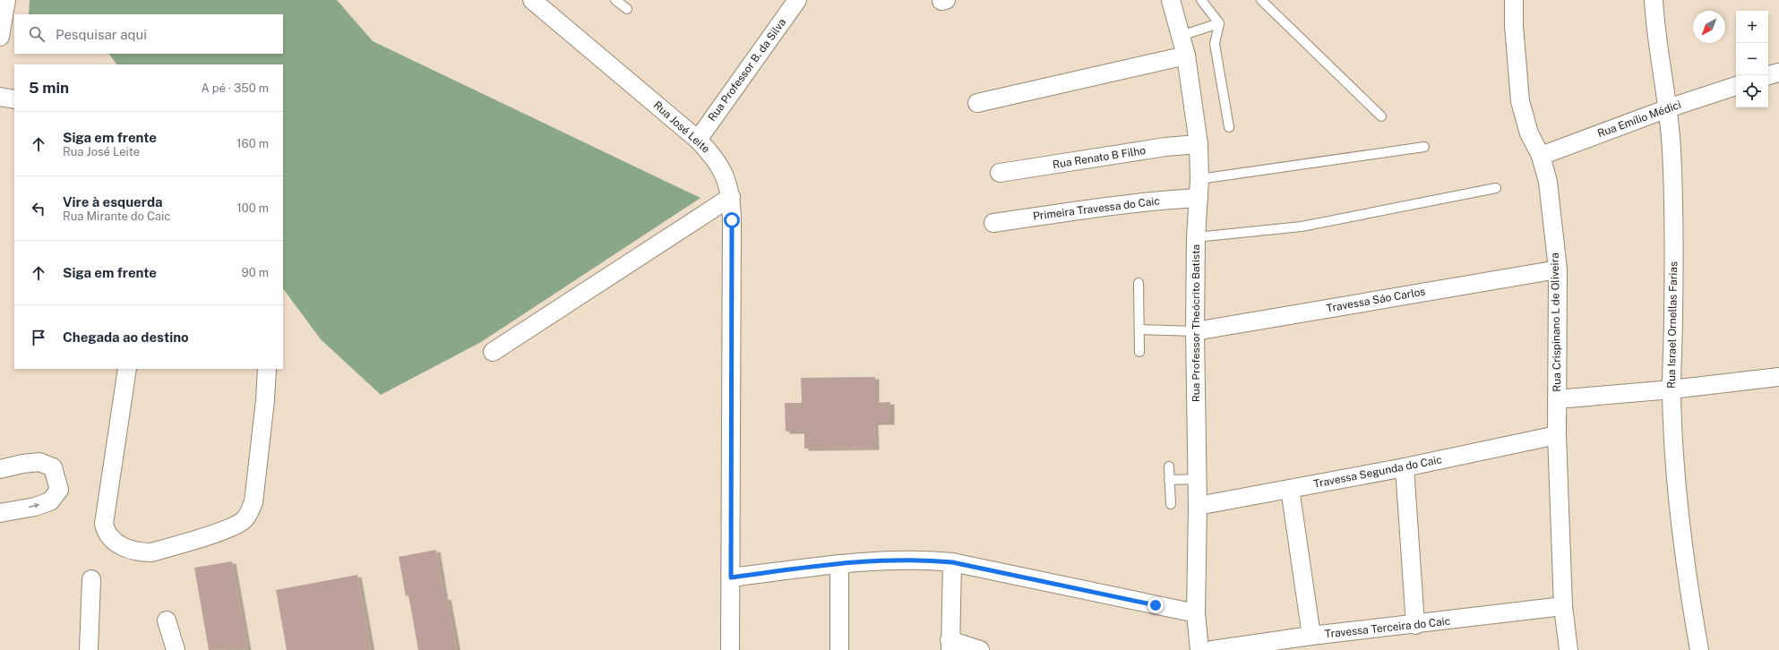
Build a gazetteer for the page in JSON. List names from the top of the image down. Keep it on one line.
{"streets":{"street":["Rua Professor B. da Silva","Rua Emílio Médici","Rua José Leite","Rua Renato B Filho","Primeira Travessa do Caic","Travessa Sáo Carlos","Rua Crispinano L de Oliveira","Rua Professor Theócrito Batista","Rua Israel Ornellas Farias","Travessa Segunda do Caic","Travessa Terceira do Caic"]},"crossings":[["Rua Professor B. da Silva","Rua José Leite"],["Rua Emílio Médici","Rua Crispinano L de Oliveira"],["Rua Emílio Médici","Rua Israel Ornellas Farias"],["Rua Renato B Filho","Rua Professor Theócrito Batista"],["Primeira Travessa do Caic","Rua Professor Theócrito Batista"],["Travessa Sáo Carlos","Rua Crispinano L de Oliveira"],["Travessa Sáo Carlos","Rua Professor Theócrito Batista"],["Rua Crispinano L de Oliveira","Travessa Segunda do Caic"],["Rua Crispinano L de Oliveira","Travessa Terceira do Caic"],["Rua Professor Theócrito Batista","Travessa Segunda do Caic"]],"north":"bottom left","page":{"map_buttons":["+","−"],"search":"Pesquisar aqui","heading":["5 min","A pé · 350 m"],"list":[["Siga em frente","Rua José Leite","160 m"],["Vire à esquerda","Rua Mirante do Caic","100 m"],["Siga em frente","90 m"],"Chegada ao destino"]}}
